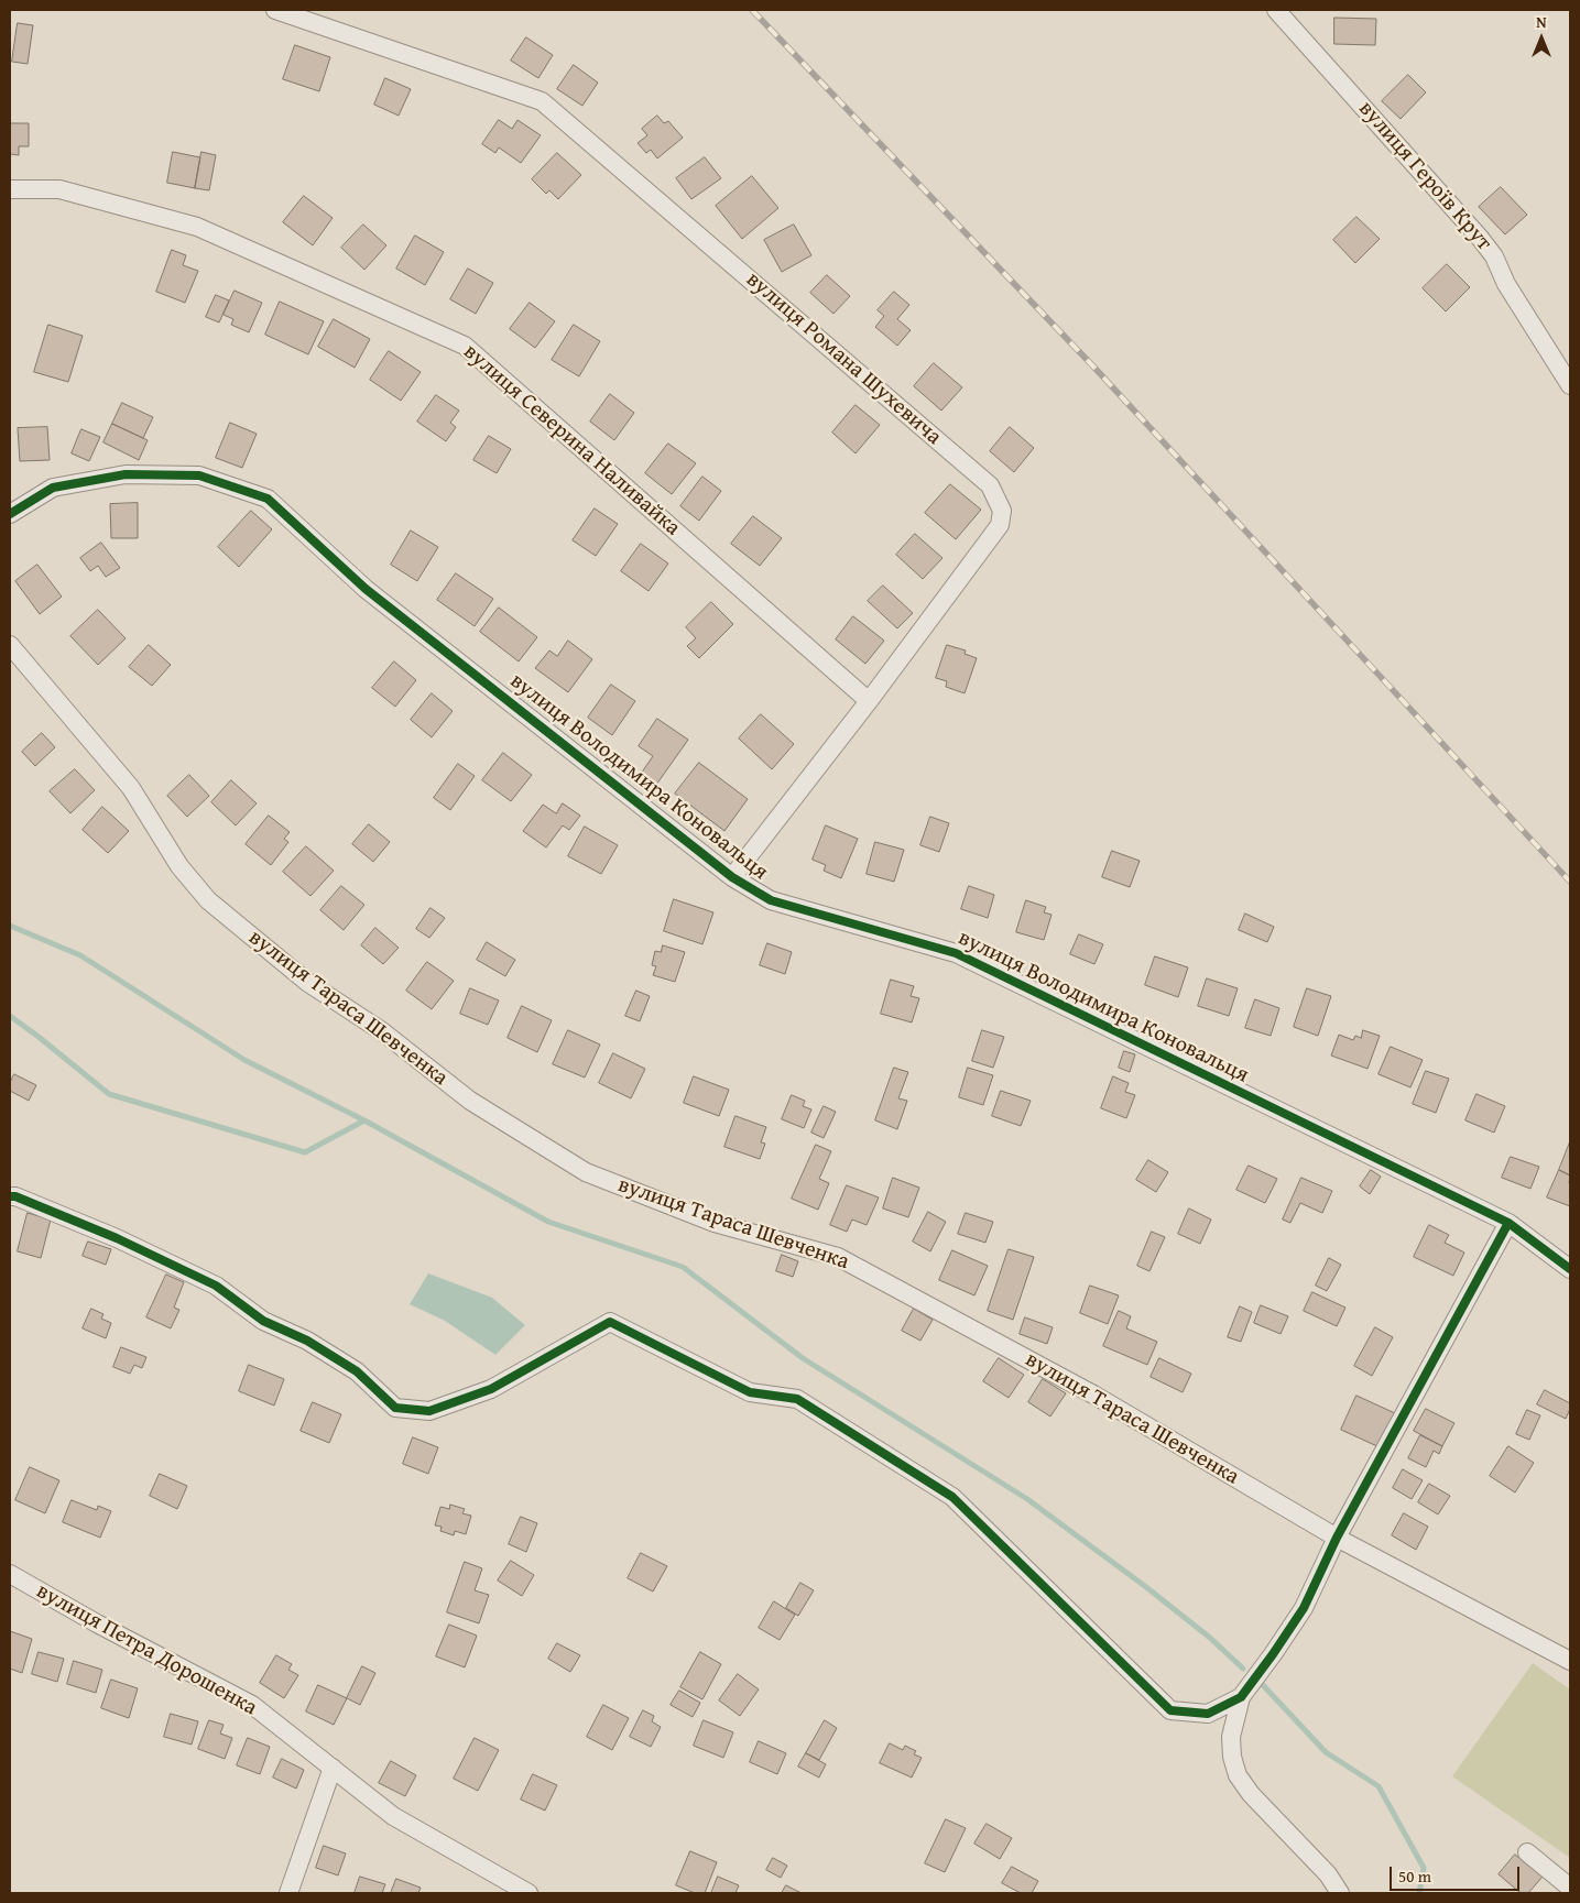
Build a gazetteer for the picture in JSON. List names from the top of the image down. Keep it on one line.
{"streets":{"street":["вулиця Героїв Крут","вулиця Романа Шухевича","вулиця Северина Наливайка","вулиця Володимира Коновальця","вулиця Тараса Шевченка","вулиця Петра Дорошенка"]},"crossings":[["вулиця Романа Шухевича","вулиця Северина Наливайка"],["вулиця Романа Шухевича","вулиця Володимира Коновальця"]],"scale_bar":"50 m","north":"top"}
